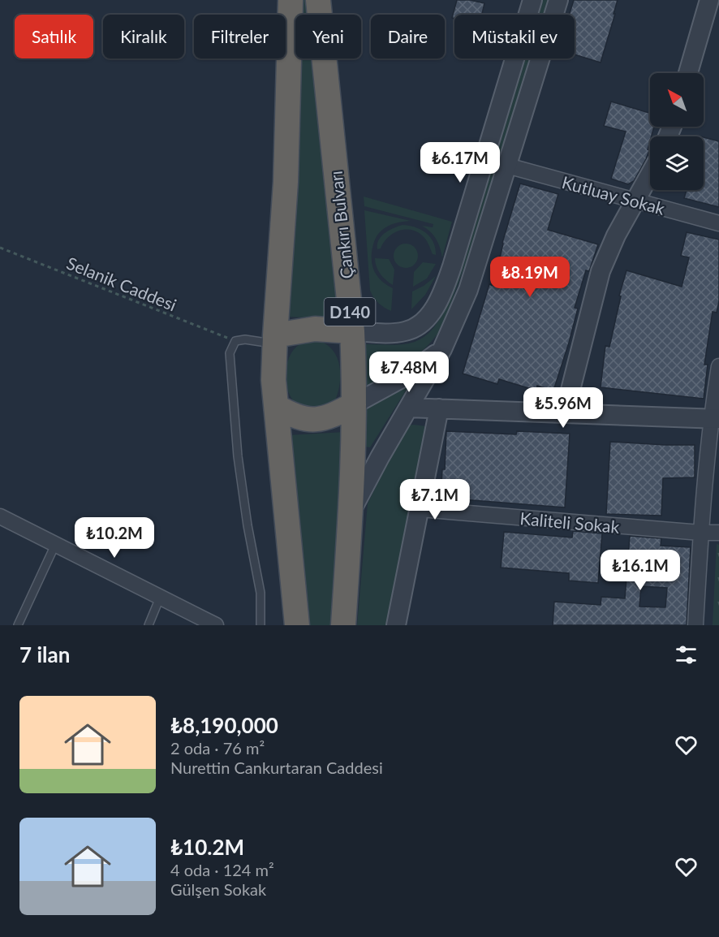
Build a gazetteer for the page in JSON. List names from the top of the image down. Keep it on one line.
{"streets":{"highway":["Çankırı Bulvarı","D140"],"street":["Kutluay Sokak","Kaliteli Sokak"],"path":["Selanik Caddesi"]},"north":"top left","page":{"chip":["Satılık","Kiralık","Filtreler","Yeni","Daire","Müstakil ev"],"price":["₺6.17M","₺8.19M","₺7.48M","₺5.96M","₺7.1M","₺10.2M","₺16.1M"],"heading":"7 ilan","list":[{"name":"₺8,190,000","note":"2 oda · 76 m² · Nurettin Cankurtaran Caddesi"},{"name":"₺10.2M","note":"4 oda · 124 m² · Gülşen Sokak"}]}}
